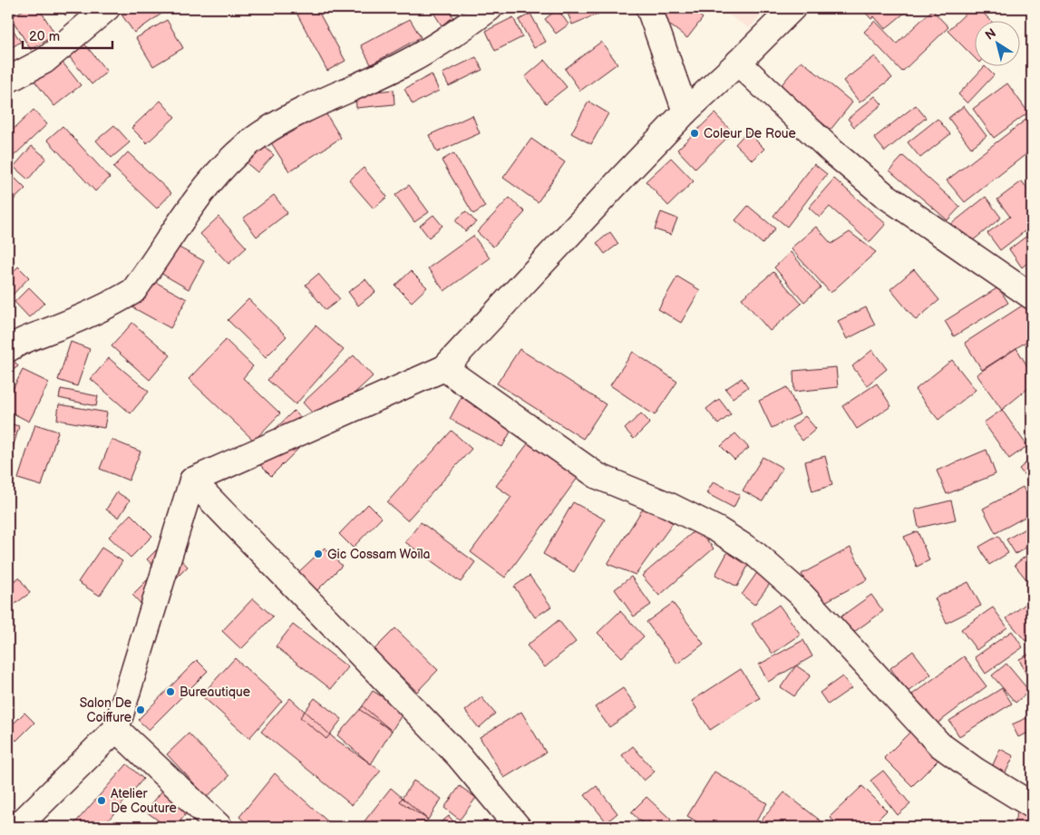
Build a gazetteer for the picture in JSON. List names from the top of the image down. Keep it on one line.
{"places":["Coleur De Roue","Gic Cossam Woïla","Bureautique","Salon De Coiffure","Atelier De Couture"],"scale_bar":"20 m","north":"top left"}
